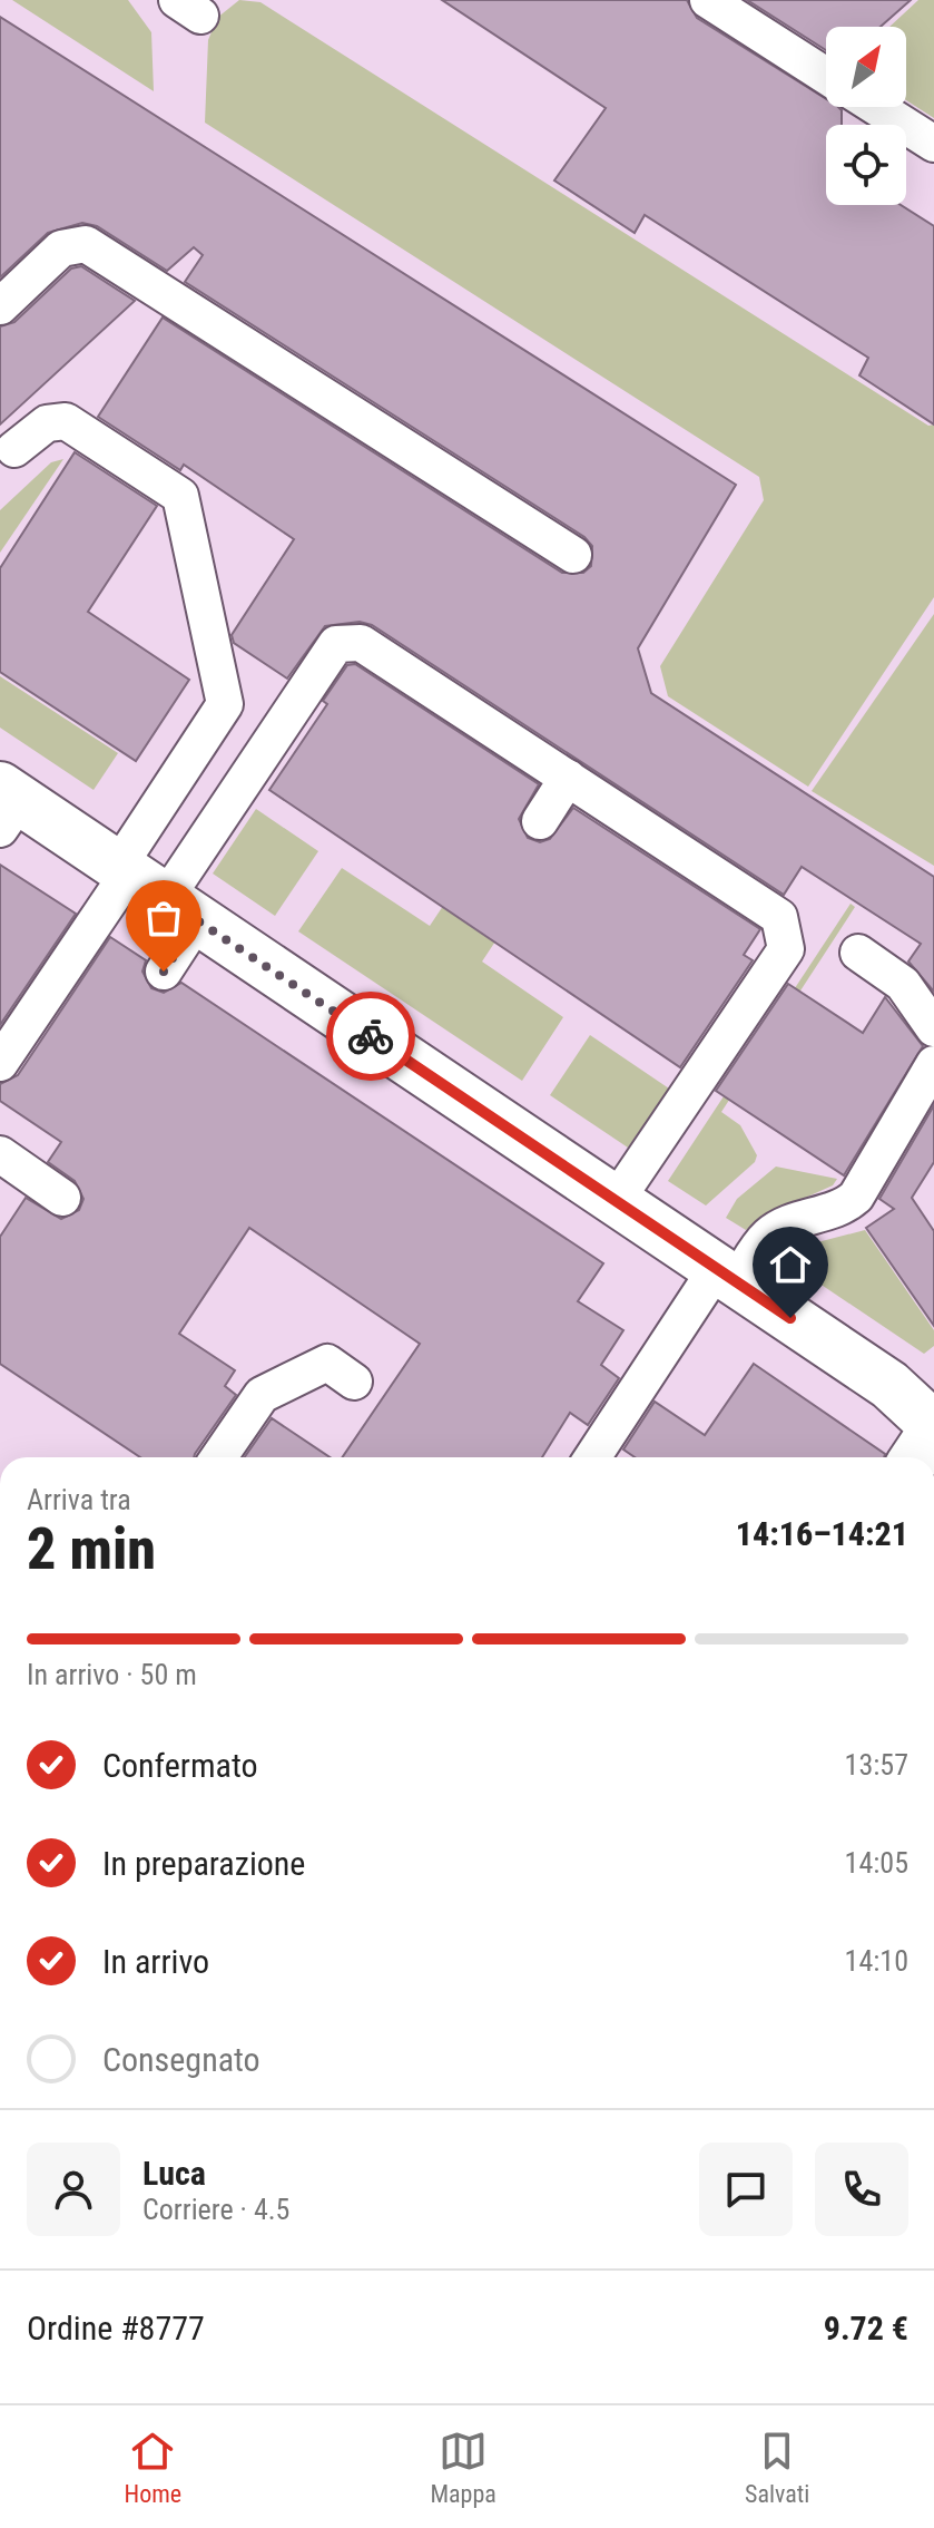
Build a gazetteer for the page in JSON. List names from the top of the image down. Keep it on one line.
{"north":"top right","page":{"heading":["2 min","Arriva tra","14:16–14:21"],"panel":["Luca","Corriere · 4.5","Ordine #8777","9.72 €"],"bar":"In arrivo · 50 m","list":[["Confermato","13:57"],["In preparazione","14:05"],["In arrivo","14:10"],"Consegnato"],"tabs":["Home","Mappa","Salvati"]}}
